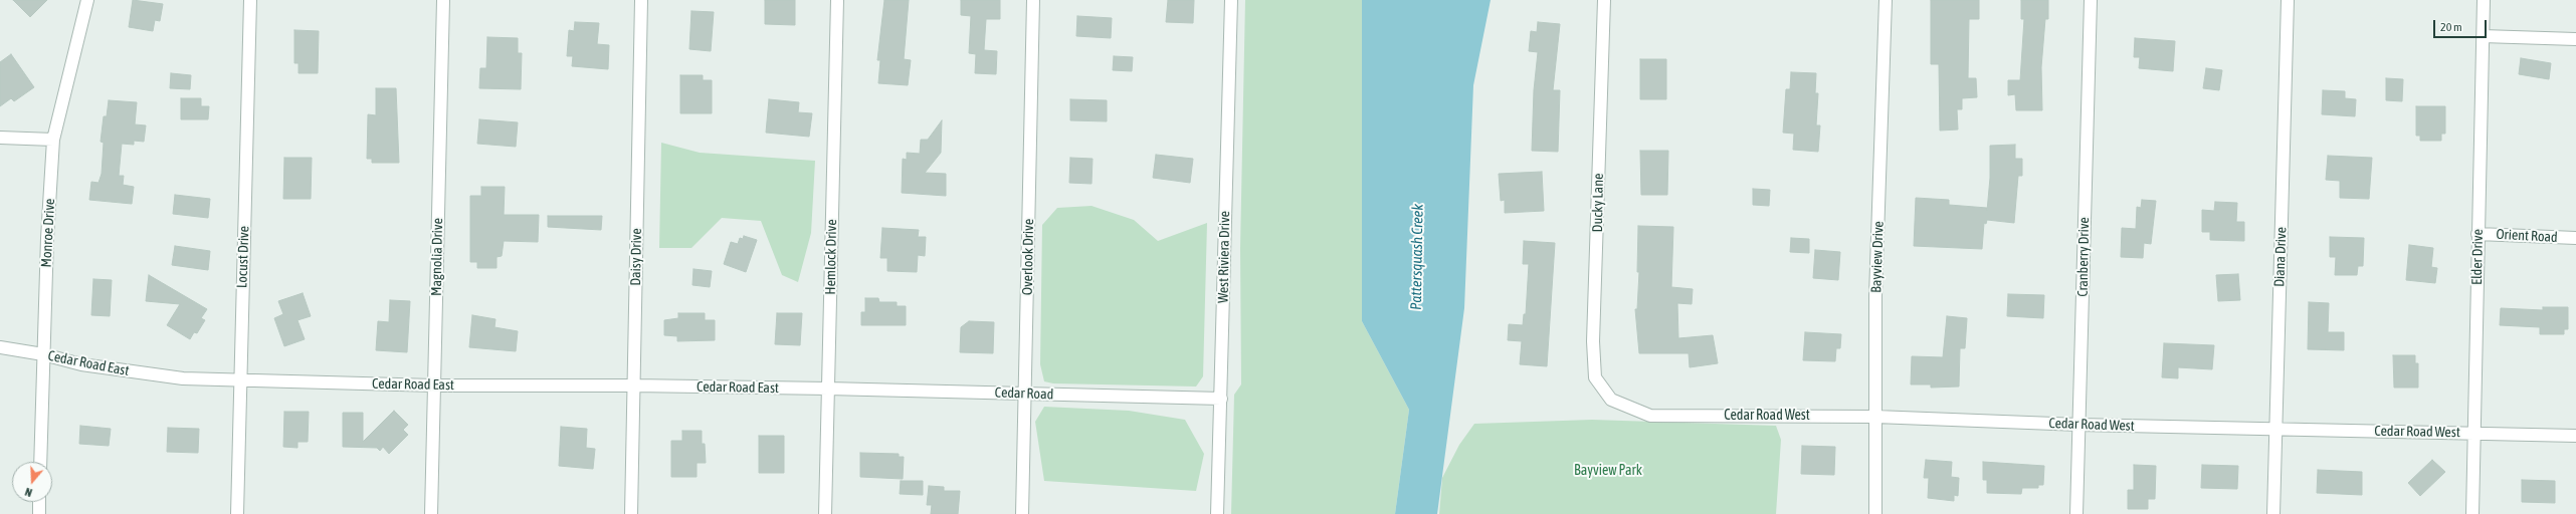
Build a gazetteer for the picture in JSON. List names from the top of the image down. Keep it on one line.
{"streets":{"street":["Ducky Lane","Monroe Drive","Orient Road","Locust Drive","Magnolia Drive","Daisy Drive","Hemlock Drive","Overlook Drive","West Riviera Drive","Bayview Drive","Cranberry Drive","Diana Drive","Elder Drive","Cedar Road East","Cedar Road","Cedar Road West"]},"crossings":[["Ducky Lane","Cedar Road West"],["Monroe Drive","Cedar Road East"],["Orient Road","Elder Drive"],["Locust Drive","Cedar Road East"],["Magnolia Drive","Cedar Road East"],["Daisy Drive","Cedar Road East"],["Hemlock Drive","Cedar Road East"],["Hemlock Drive","Cedar Road"],["Overlook Drive","Cedar Road"],["West Riviera Drive","Cedar Road"],["Bayview Drive","Cedar Road West"],["Cranberry Drive","Cedar Road West"],["Diana Drive","Cedar Road West"],["Elder Drive","Cedar Road West"],["Cedar Road East","Cedar Road"]],"water":["Pattersquash Creek"],"parks":["Bayview Park"],"scale_bar":"20 m","north":"bottom"}
